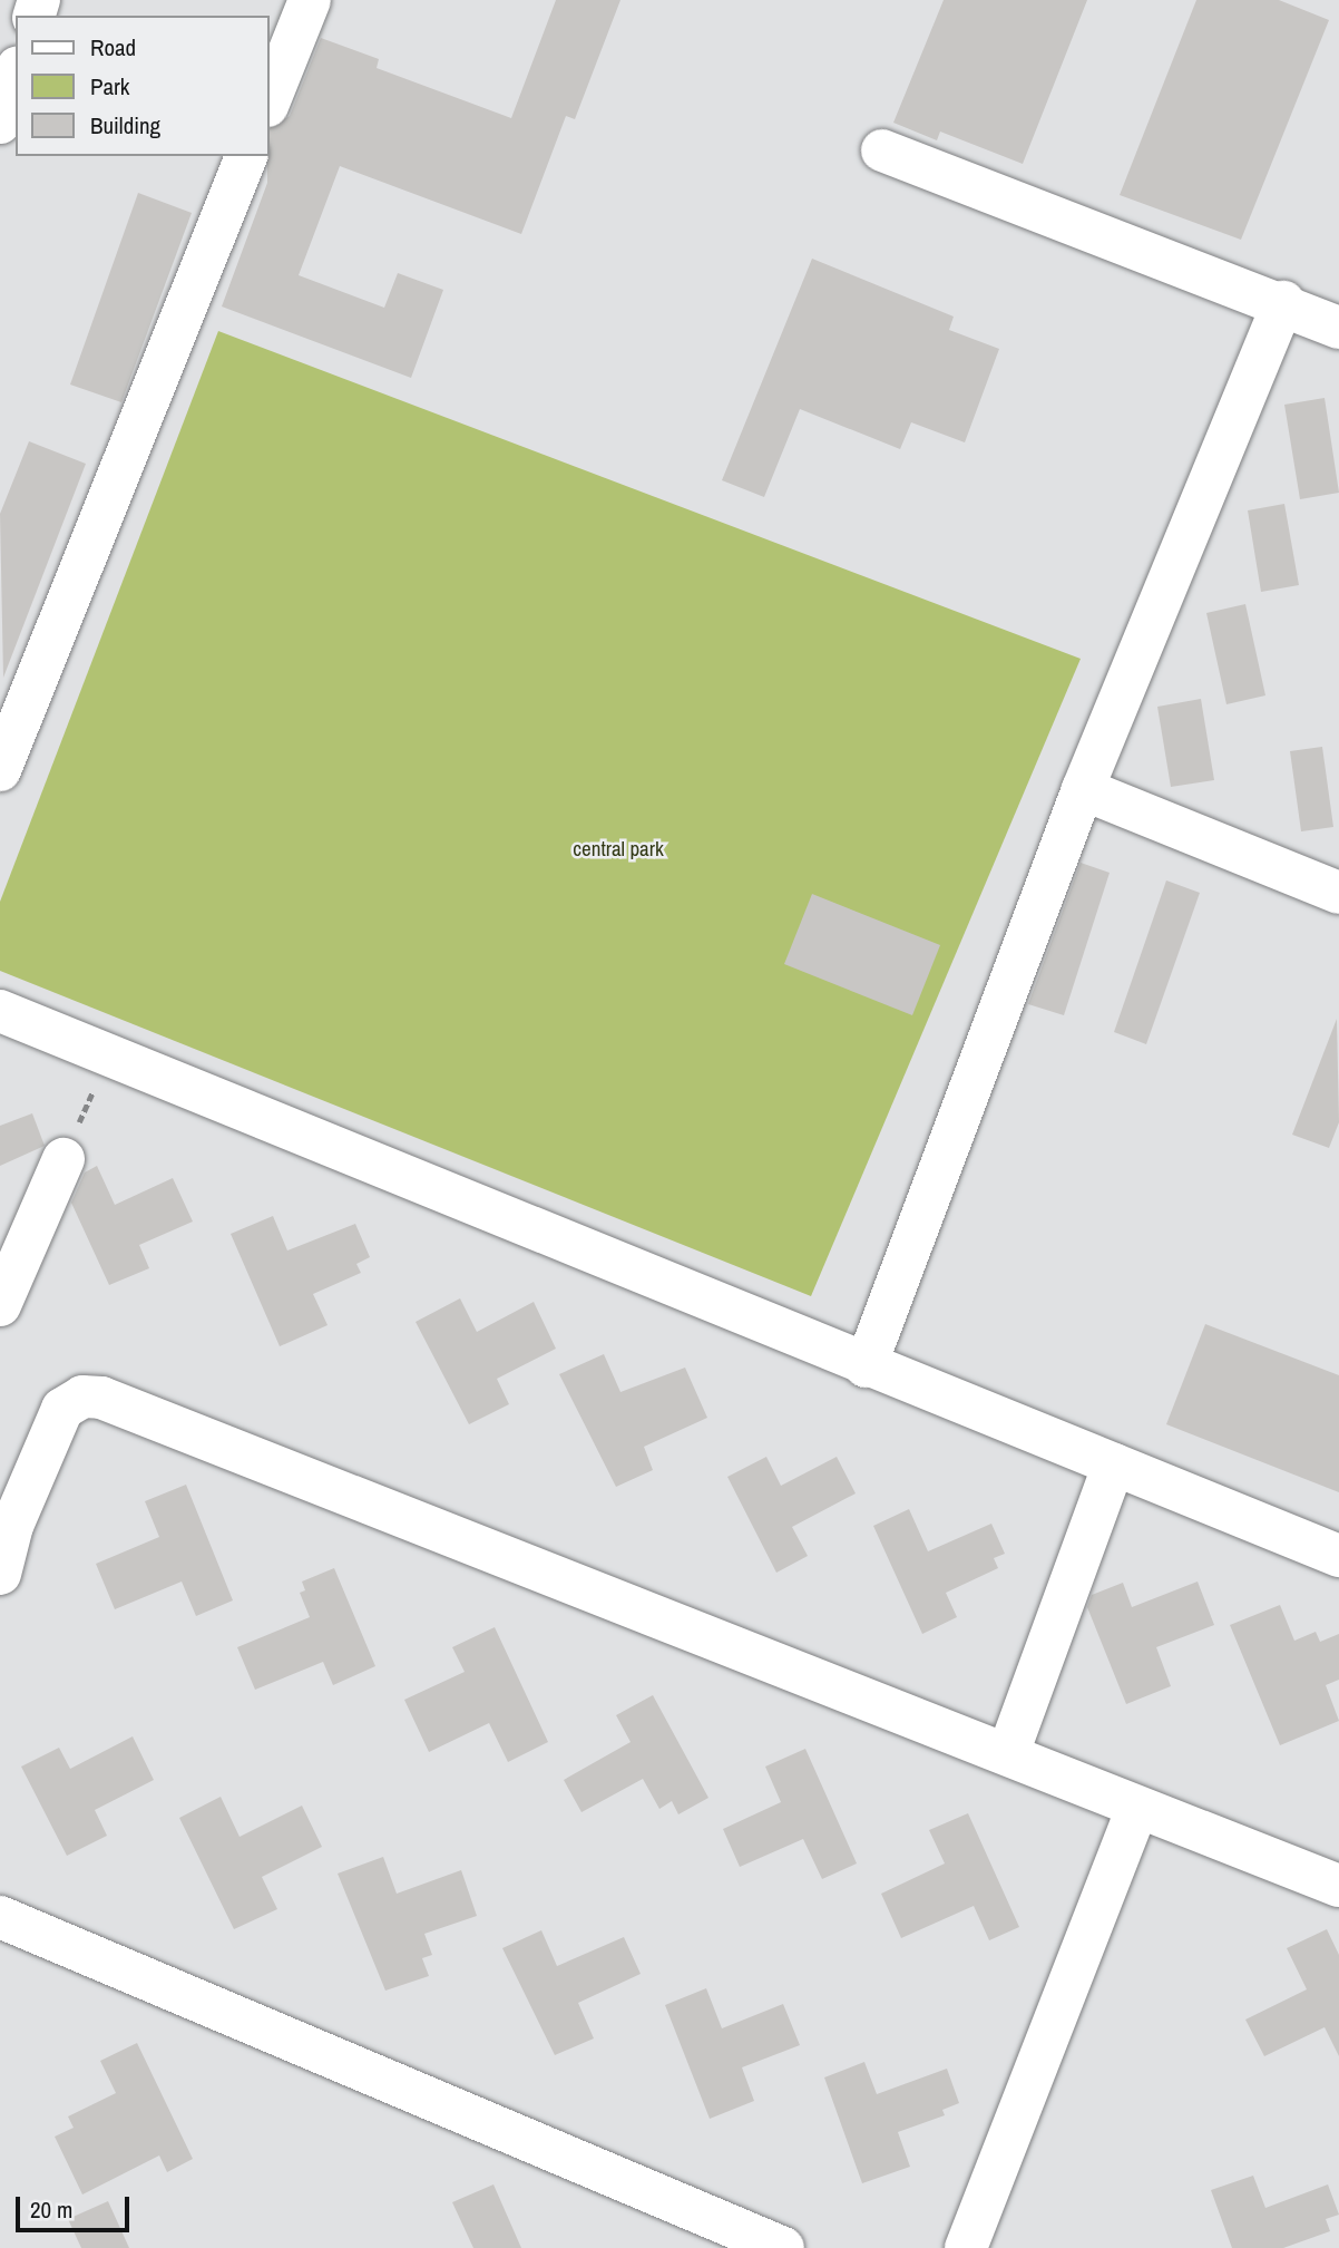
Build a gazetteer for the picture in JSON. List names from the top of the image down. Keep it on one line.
{"parks":["central park"],"legend":["Road","Park","Building"],"scale_bar":"20 m"}
